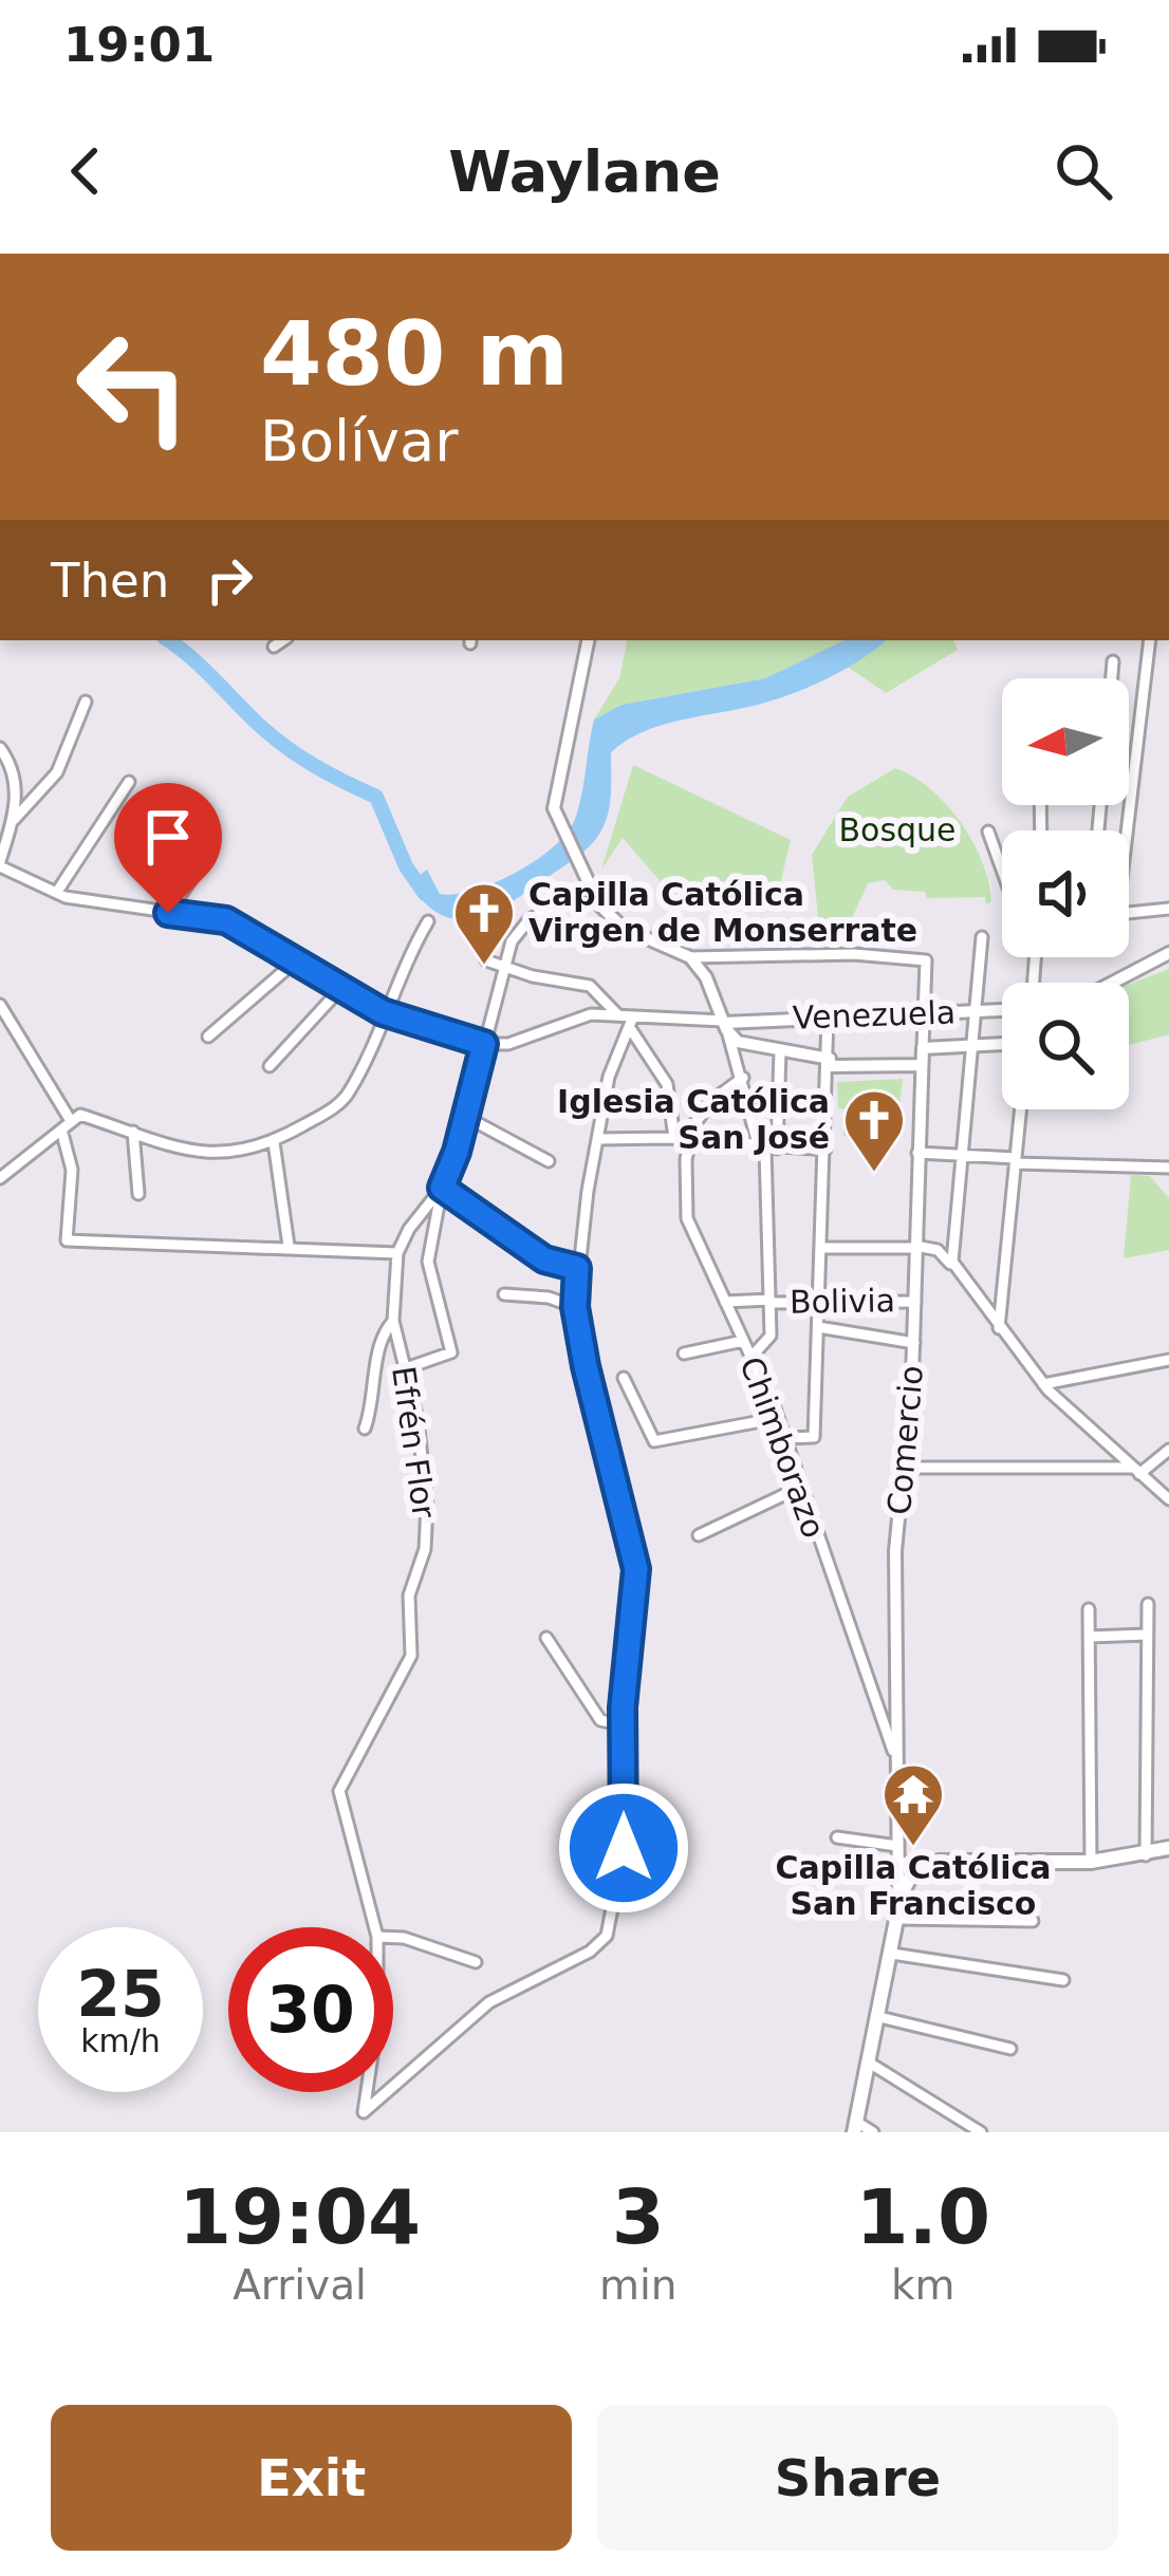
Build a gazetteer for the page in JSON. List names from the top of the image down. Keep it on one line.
{"streets":{"street":["Venezuela","Bolivia","Comercio","Efrén Flor","Chimborazo"]},"crossings":[["Venezuela","Comercio"],["Venezuela","Efrén Flor"],["Bolivia","Comercio"],["Bolivia","Chimborazo"],["Comercio","Chimborazo"]],"parks":["Bosque"],"places":{"church":["Capilla Católica Virgen de Monserrate","Iglesia Católica San José"],"temple":["Capilla Católica San Francisco"]},"north":"left","page":{"status":"19:01","header":"Waylane","turn":["480 m","Bolívar"],"then":"Then","speed":"25 km/h","limit":"30","eta":["19:04","Arrival","3","min","1.0","km"],"buttons":["Exit","Share"]}}
